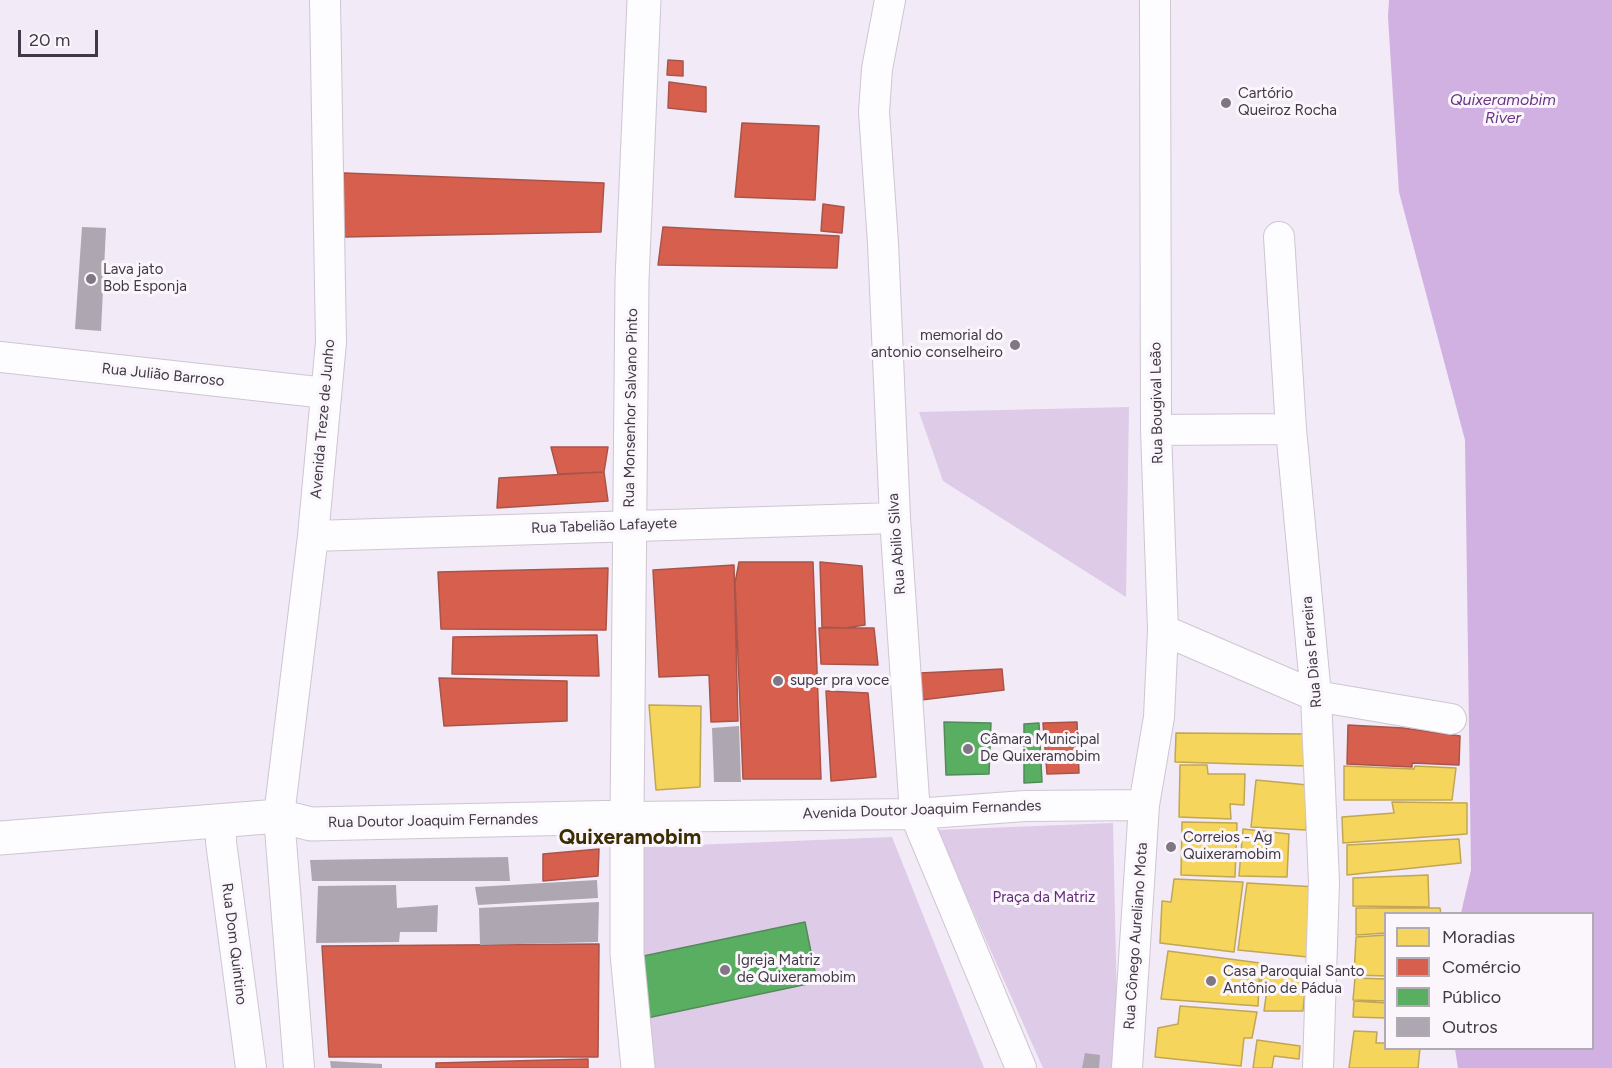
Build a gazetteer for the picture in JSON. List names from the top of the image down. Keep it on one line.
{"streets":{"street":["Rua Julião Barroso","Rua Bougival Leão","Rua Monsenhor Salvano Pinto","Avenida Treze de Junho","Rua Tabelião Lafayete","Rua Abilio Silva","Rua Dias Ferreira","Avenida Doutor Joaquim Fernandes","Rua Doutor Joaquim Fernandes","Rua Cônego Aureliano Mota","Rua Dom Quintino"]},"crossings":[["Rua Julião Barroso","Avenida Treze de Junho"],["Rua Bougival Leão","Avenida Doutor Joaquim Fernandes"],["Rua Bougival Leão","Rua Cônego Aureliano Mota"],["Rua Monsenhor Salvano Pinto","Rua Tabelião Lafayete"],["Rua Monsenhor Salvano Pinto","Avenida Doutor Joaquim Fernandes"],["Rua Monsenhor Salvano Pinto","Rua Doutor Joaquim Fernandes"],["Avenida Treze de Junho","Rua Tabelião Lafayete"],["Avenida Treze de Junho","Rua Doutor Joaquim Fernandes"],["Rua Tabelião Lafayete","Rua Abilio Silva"],["Rua Abilio Silva","Avenida Doutor Joaquim Fernandes"],["Avenida Doutor Joaquim Fernandes","Rua Doutor Joaquim Fernandes"],["Avenida Doutor Joaquim Fernandes","Rua Cônego Aureliano Mota"],["Rua Doutor Joaquim Fernandes","Rua Dom Quintino"]],"districts":["Quixeramobim"],"water":["Quixeramobim River"],"parks":["Praça da Matriz"],"places":["Cartório Queiroz Rocha","Lava jato Bob Esponja","memorial do antonio conselheiro","super pra voce","Câmara Municipal De Quixeramobim","Correios - Ag Quixeramobim","Igreja Matriz de Quixeramobim","Casa Paroquial Santo Antônio de Pádua"],"legend":["Moradias","Comércio","Público","Outros"],"scale_bar":"20 m"}
